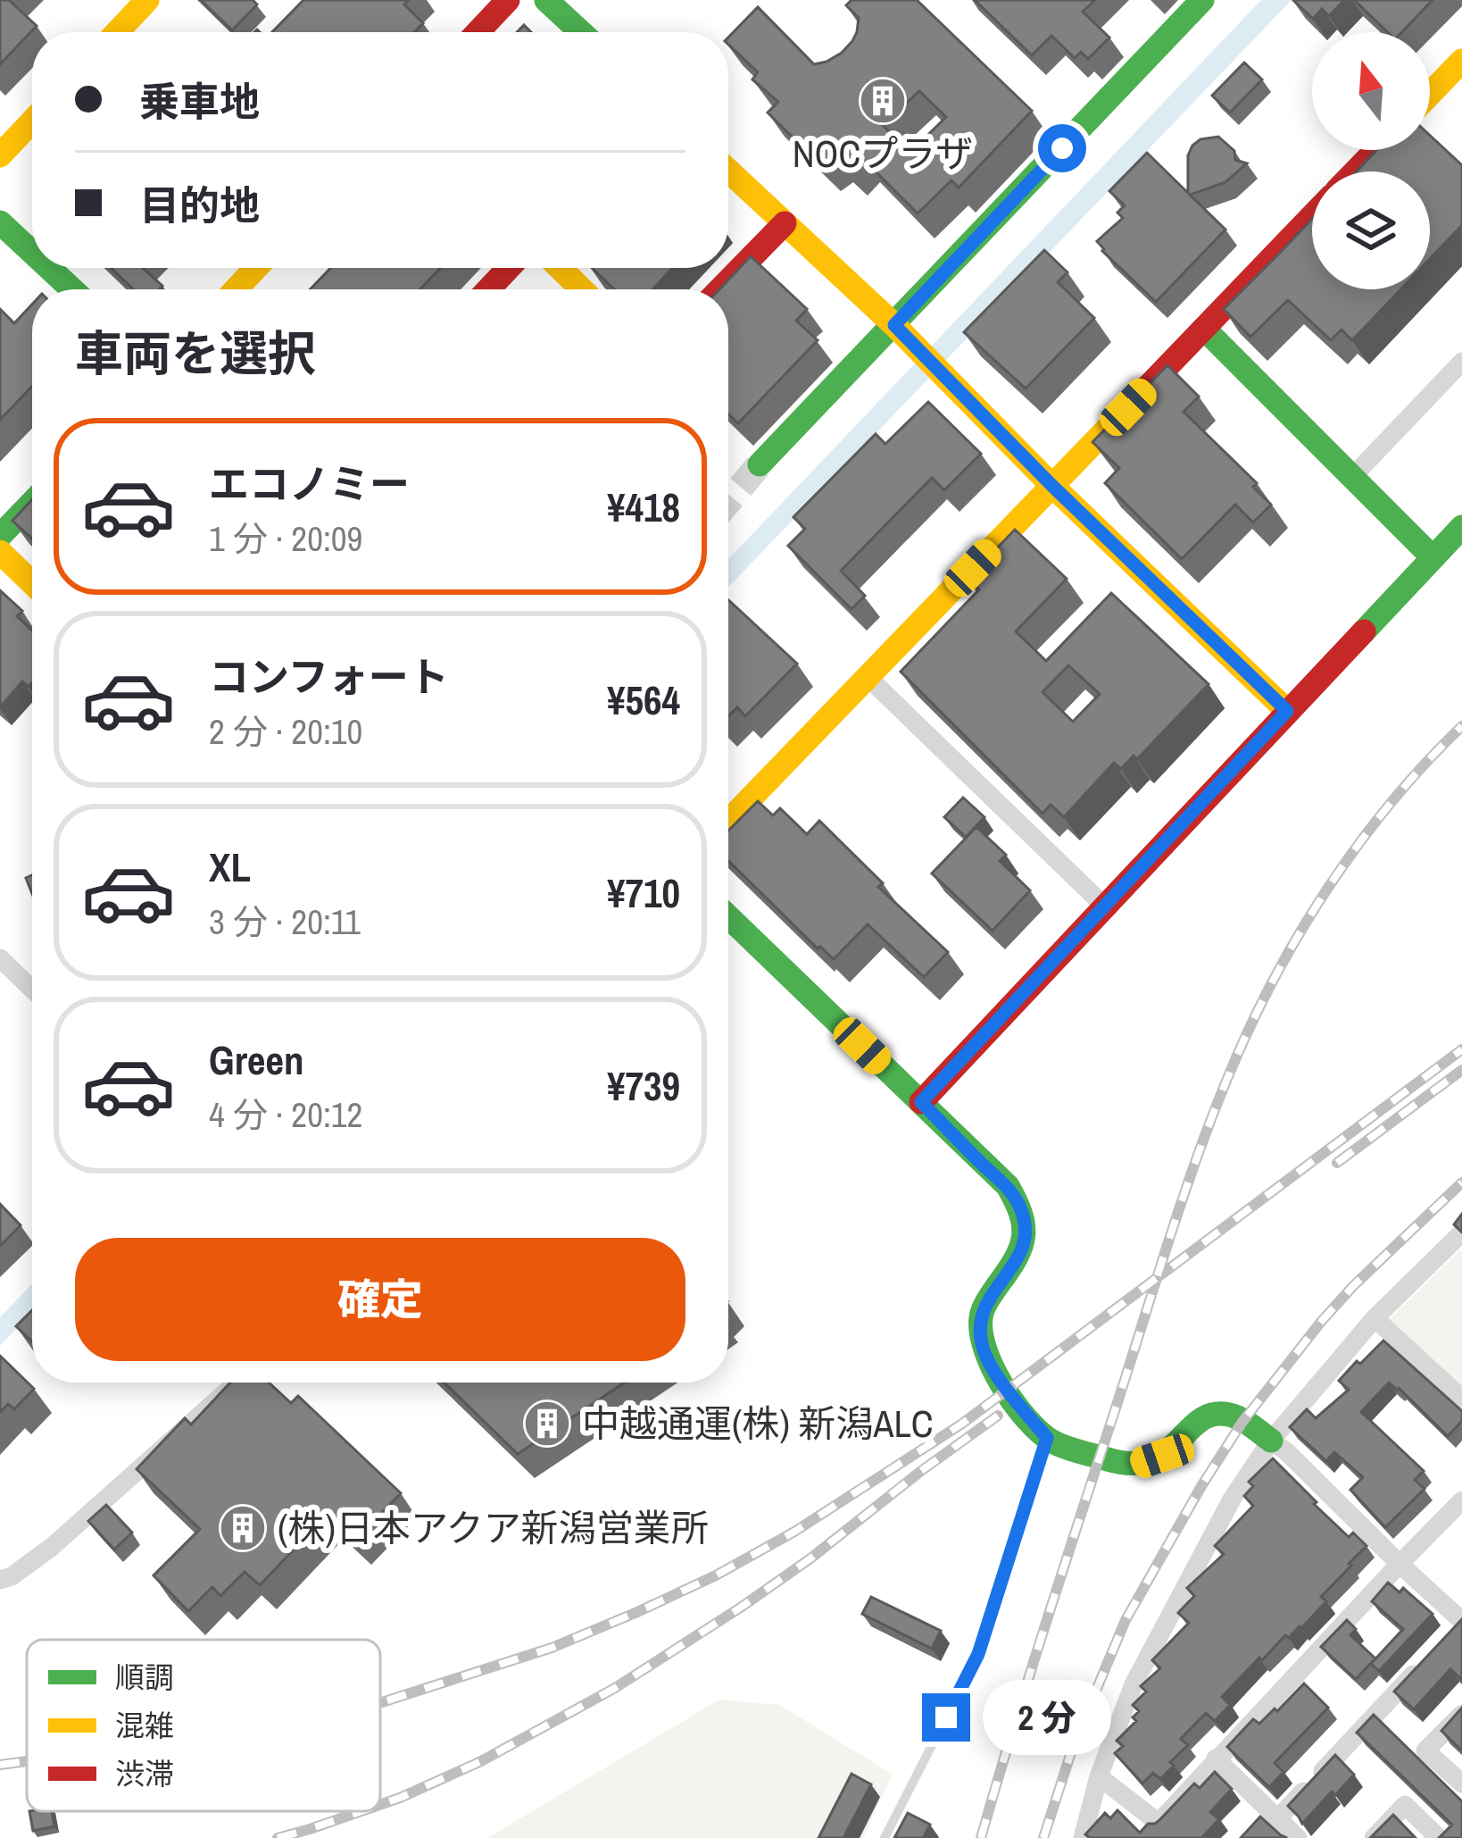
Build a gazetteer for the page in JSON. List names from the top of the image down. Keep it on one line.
{"places":{"building":["NOCプラザ","中越通運(株) 新潟ALC","(株)日本アクア新潟営業所"]},"legend":["順調","混雑","渋滞"],"north":"top","page":{"banner":["乗車地","目的地"],"heading":"車両を選択","list":[{"name":"エコノミー","note":"1 分 · 20:09","value":"¥418"},{"name":"コンフォート","note":"2 分 · 20:10","value":"¥564"},{"name":"XL","note":"3 分 · 20:11","value":"¥710"},{"name":"Green","note":"4 分 · 20:12","value":"¥739"}],"buttons":"確定","bubble":"2 分"}}
